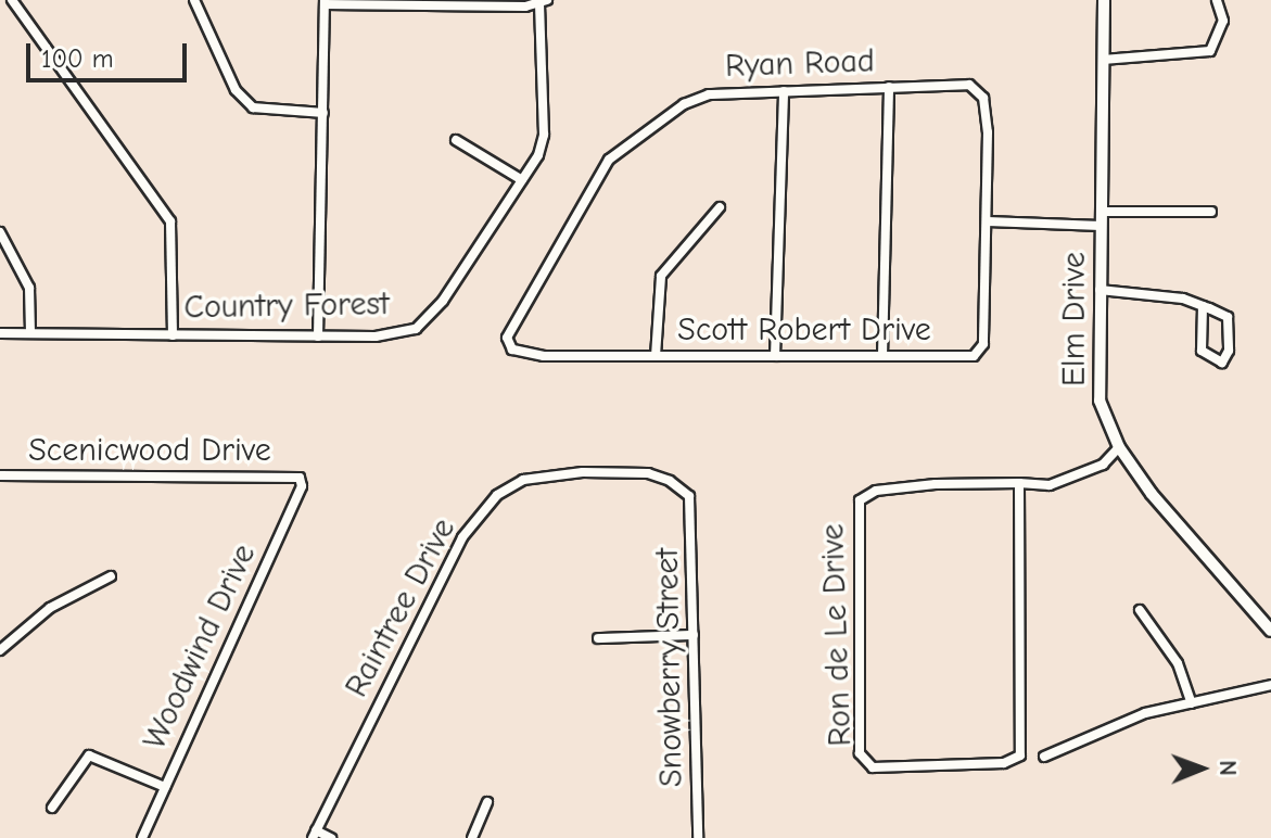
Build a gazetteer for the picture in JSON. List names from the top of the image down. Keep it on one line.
{"streets":{"street":["Ryan Road","Country Forest","Elm Drive","Scott Robert Drive","Scenicwood Drive","Raintree Drive","Ron de Le Drive","Woodwind Drive","Snowberry Street"]},"crossings":[["Ryan Road","Scott Robert Drive"],["Elm Drive","Ron de Le Drive"],["Scenicwood Drive","Woodwind Drive"],["Raintree Drive","Snowberry Street"]],"scale_bar":"100 m","north":"right"}
